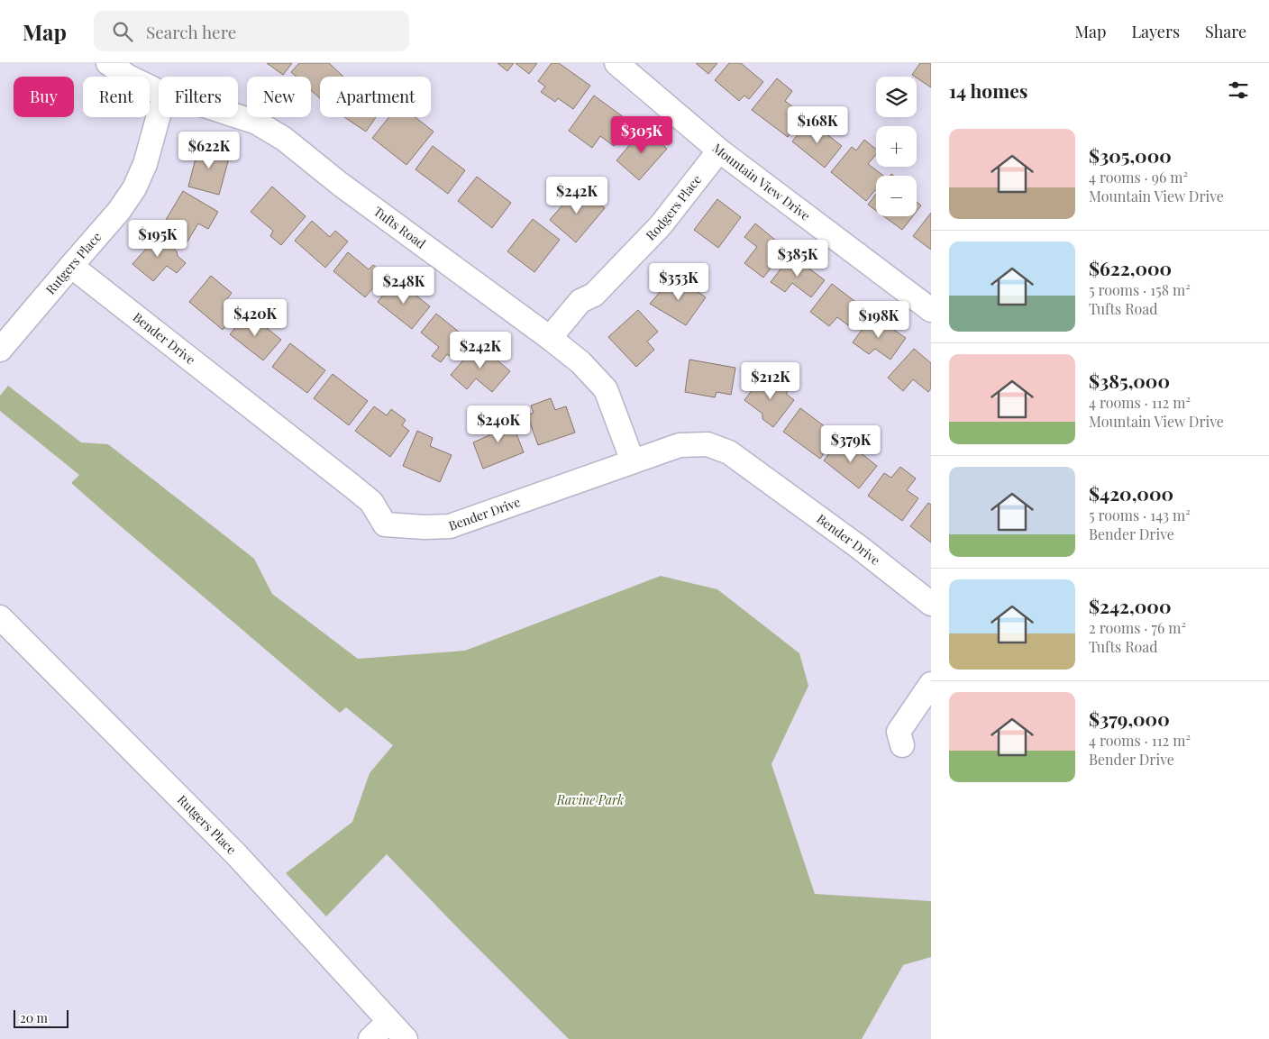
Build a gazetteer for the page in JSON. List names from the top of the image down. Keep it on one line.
{"streets":{"street":["Mountain View Drive","Rodgers Place","Tufts Road","Rutgers Place","Bender Drive"]},"crossings":[["Mountain View Drive","Rodgers Place"],["Rodgers Place","Tufts Road"],["Tufts Road","Bender Drive"],["Rutgers Place","Bender Drive"]],"parks":["Ravine Park"],"scale_bar":"20 m","page":{"header":"Map","search":"Search here","nav":["Map","Layers","Share"],"heading":"14 homes","map_buttons":["+","−"],"chip":["Buy","Rent","Filters","New","Apartment"],"price":["$168K","$305K","$622K","$242K","$195K","$385K","$353K","$248K","$420K","$198K","$242K","$212K","$240K","$379K"],"list":[{"name":"$305,000","note":"4 rooms · 96 m² · Mountain View Drive"},{"name":"$622,000","note":"5 rooms · 158 m² · Tufts Road"},{"name":"$385,000","note":"4 rooms · 112 m² · Mountain View Drive"},{"name":"$420,000","note":"5 rooms · 143 m² · Bender Drive"},{"name":"$242,000","note":"2 rooms · 76 m² · Tufts Road"},{"name":"$379,000","note":"4 rooms · 112 m² · Bender Drive"}],"scale":"20 m"}}
